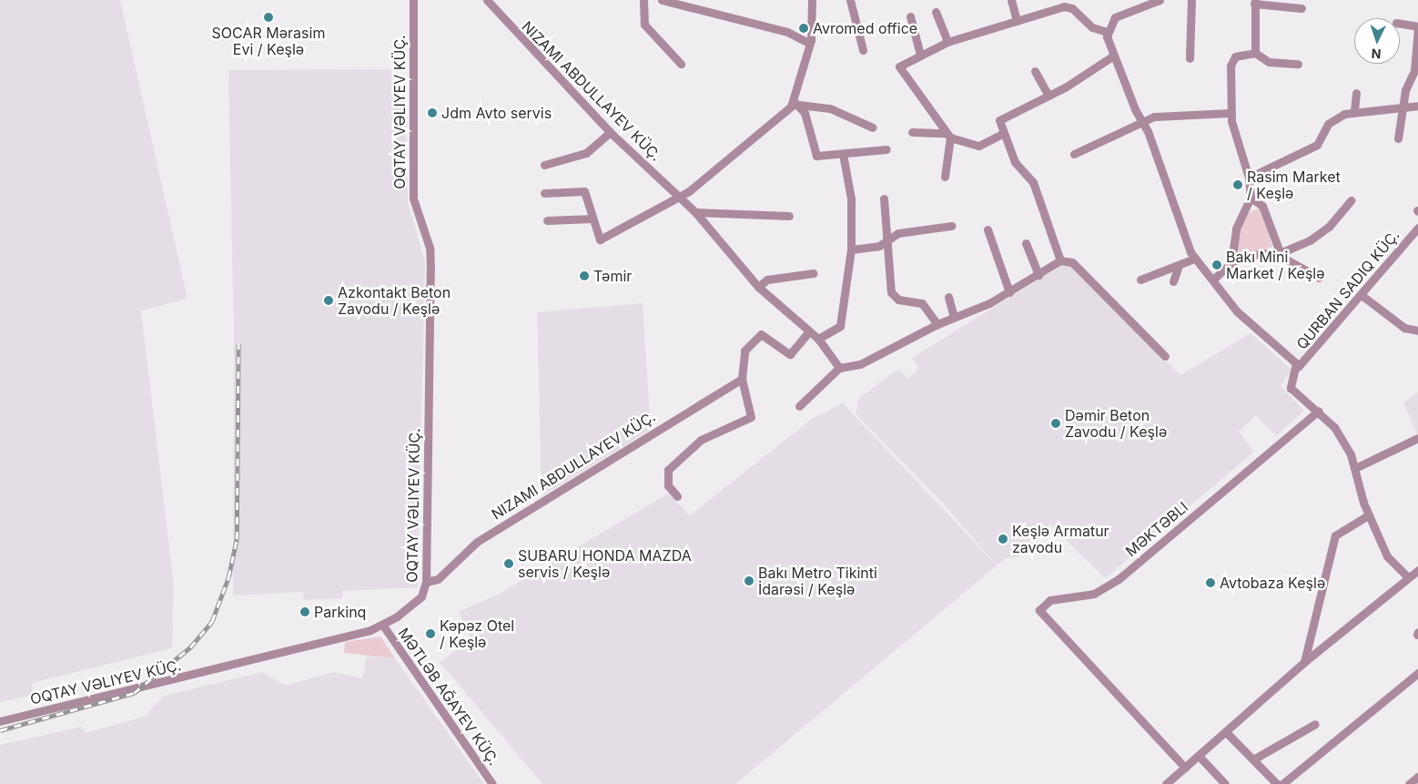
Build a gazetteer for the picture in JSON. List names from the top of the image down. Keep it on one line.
{"streets":{"street":["NIZAMI ABDULLAYEV KÜÇ.","OQTAY VƏLIYEV KÜÇ.","MƏKTƏBLI","MƏTLƏB AĞAYEV KÜÇ."]},"crossings":[["NIZAMI ABDULLAYEV KÜÇ.","OQTAY VƏLIYEV KÜÇ."],["OQTAY VƏLIYEV KÜÇ.","MƏTLƏB AĞAYEV KÜÇ."]],"places":["SOCAR Mərasim Evi / Keşlə","Avromed office","Jdm Avto servis","Rasim Market / Keşlə","Bakı Mini Market / Keşlə","Təmir","Azkontakt Beton Zavodu / Keşlə","Dəmir Beton Zavodu / Keşlə","Keşlə Armatur zavodu","SUBARU HONDA MAZDA servis / Keşlə","Bakı Metro Tikinti İdarəsi / Keşlə","Avtobaza Keşlə","Parkinq","Kəpəz Otel / Keşlə"],"north":"bottom"}
